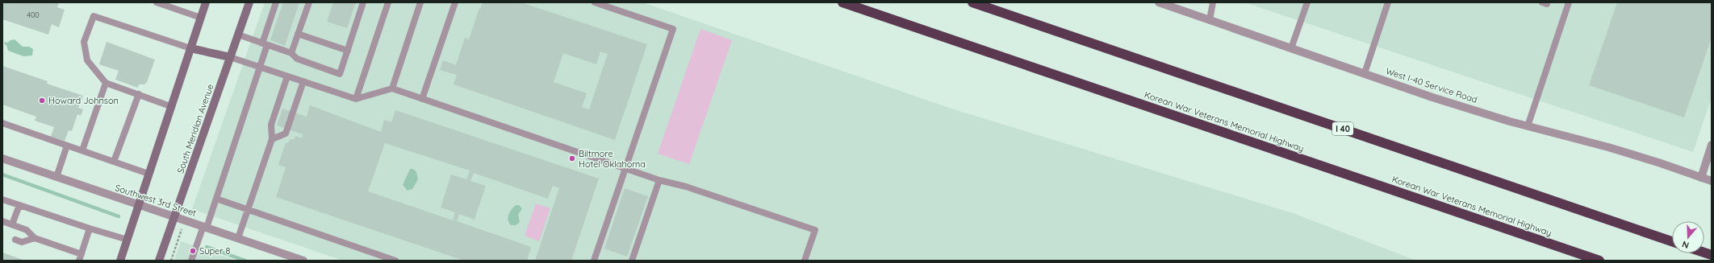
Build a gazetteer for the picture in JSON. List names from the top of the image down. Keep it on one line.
{"streets":{"highway":["Korean War Veterans Memorial Highway","I 40"],"main road":["South Meridian Avenue"],"street":["West I-40 Service Road","Southwest 3rd Street"]},"crossings":[["South Meridian Avenue","Southwest 3rd Street"]],"places":["Howard Johnson","Biltmore Hotel Oklahoma","Super 8"],"house_numbers":["400"],"north":"bottom"}
